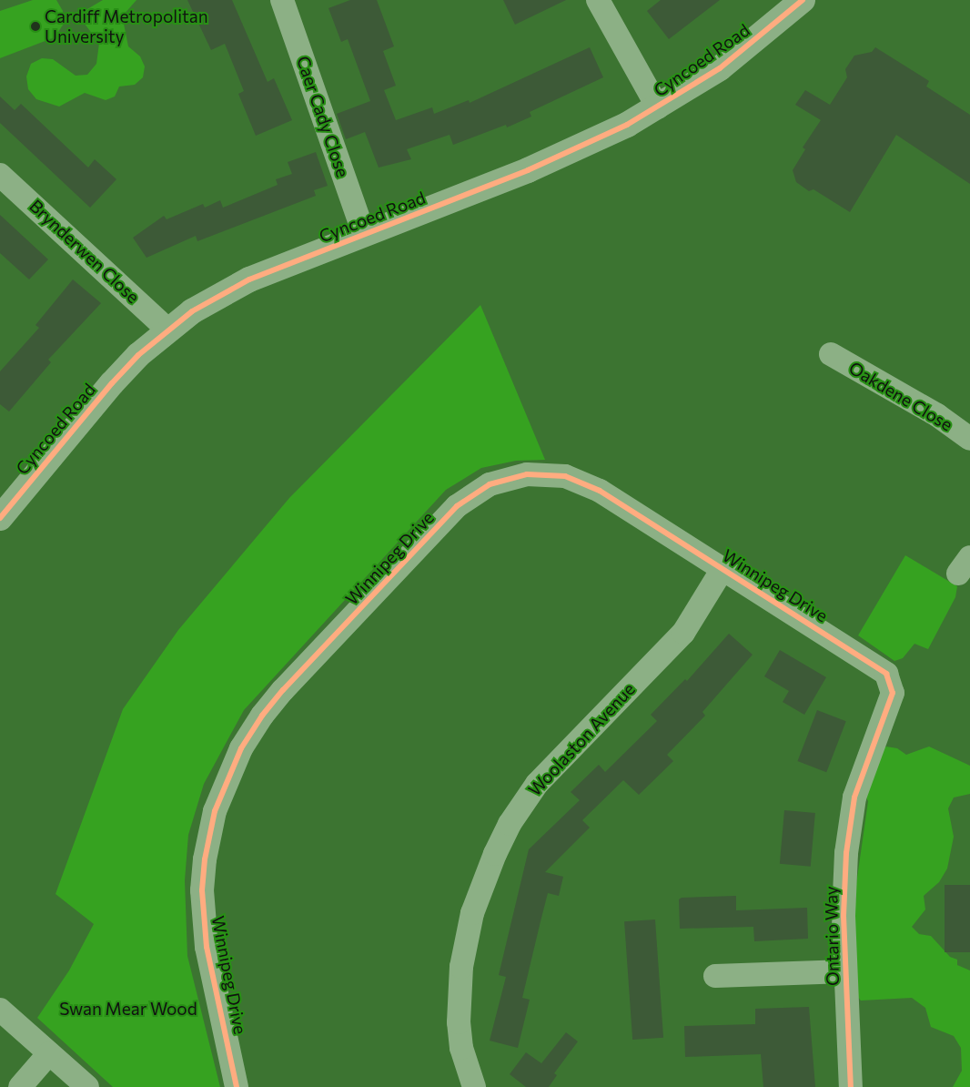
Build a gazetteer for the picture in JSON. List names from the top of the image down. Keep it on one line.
{"streets":{"street":["Cyncoed Road","Caer Cady Close","Brynderwen Close","Oakdene Close","Winnipeg Drive","Woolaston Avenue","Ontario Way"]},"crossings":[["Cyncoed Road","Caer Cady Close"],["Cyncoed Road","Brynderwen Close"],["Winnipeg Drive","Woolaston Avenue"],["Winnipeg Drive","Ontario Way"]],"parks":["Swan Mear Wood"],"places":["Cardiff Metropolitan University"]}
